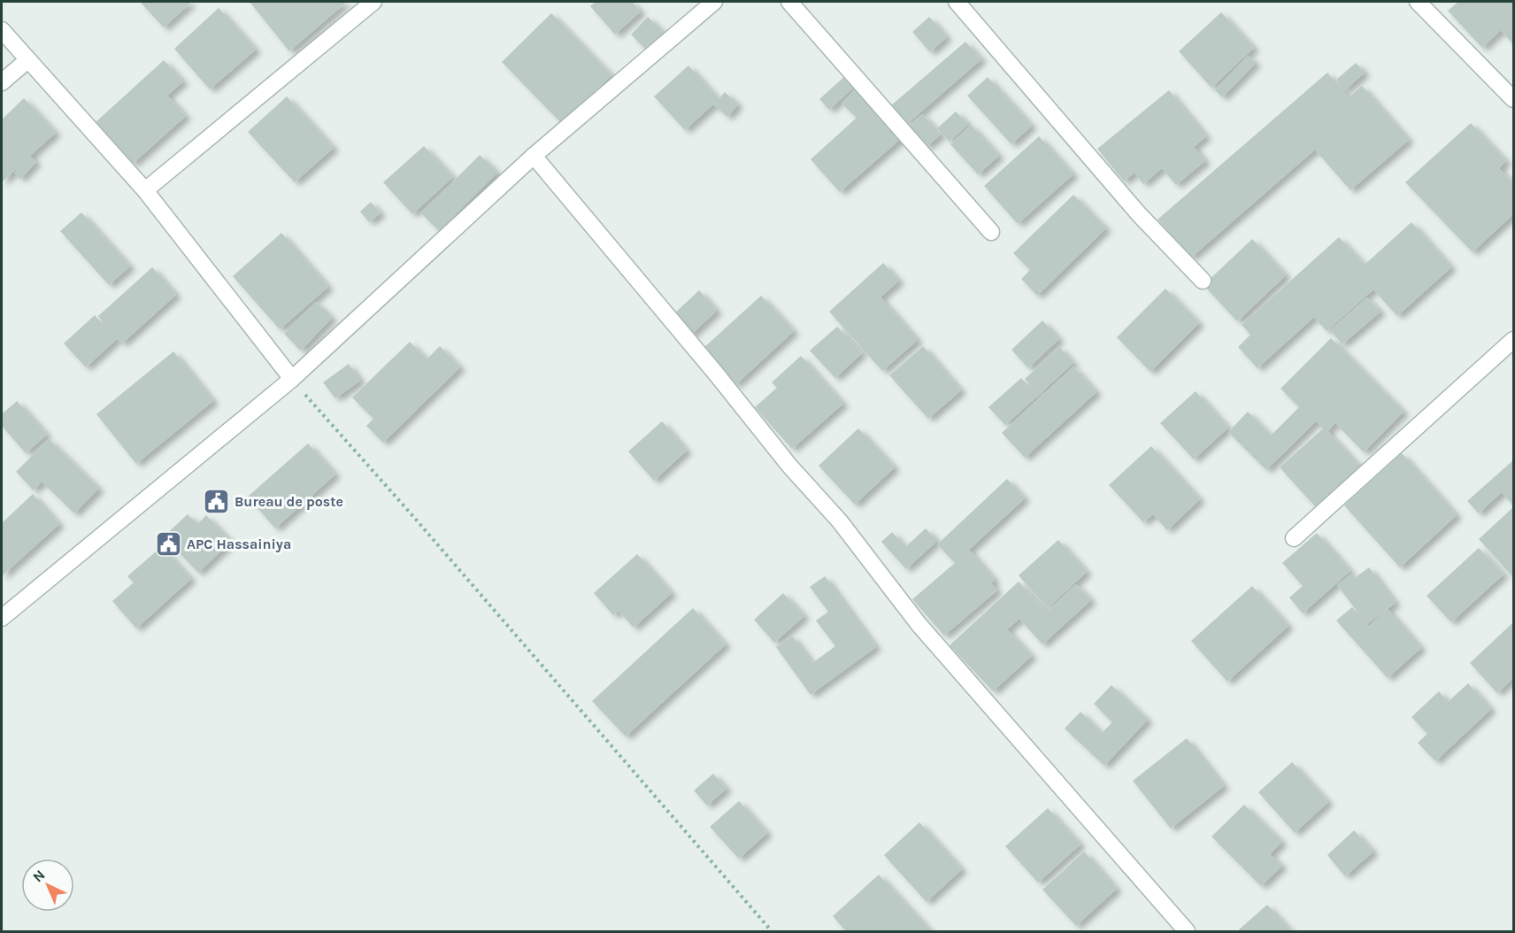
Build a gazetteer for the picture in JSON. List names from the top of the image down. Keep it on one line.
{"places":{"public building":["Bureau de poste","APC Hassainiya"]},"north":"top left"}
